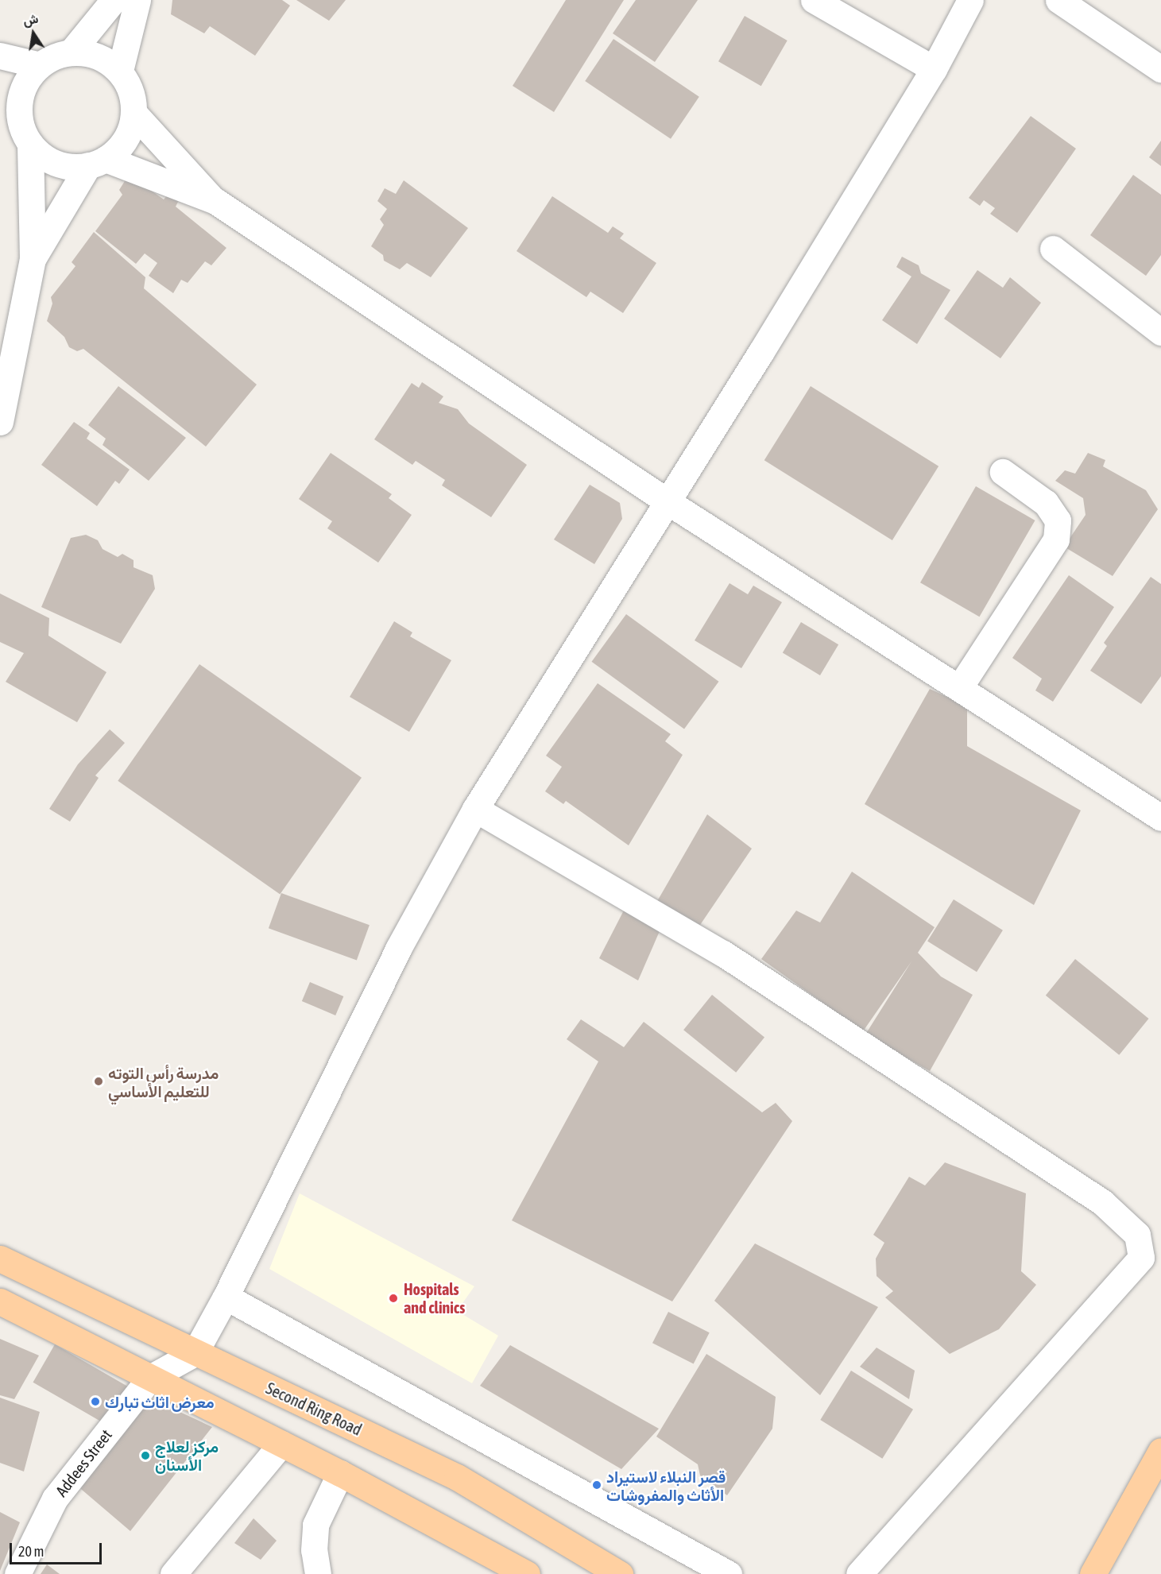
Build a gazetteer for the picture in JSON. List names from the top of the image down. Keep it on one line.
{"streets":{"main road":["Second Ring Road"],"street":["Addees Street"]},"crossings":[["Second Ring Road","Addees Street"]],"places":["مدرسة رأس التوته للتعليم الأساسي","Hospitals and clinics","معرض اثاث تبارك","مركز لعلاج الأسنان","قصر النبلاء ﻻستيراد اﻷثاث والمفروشات"],"scale_bar":"20 m","north":"top"}
